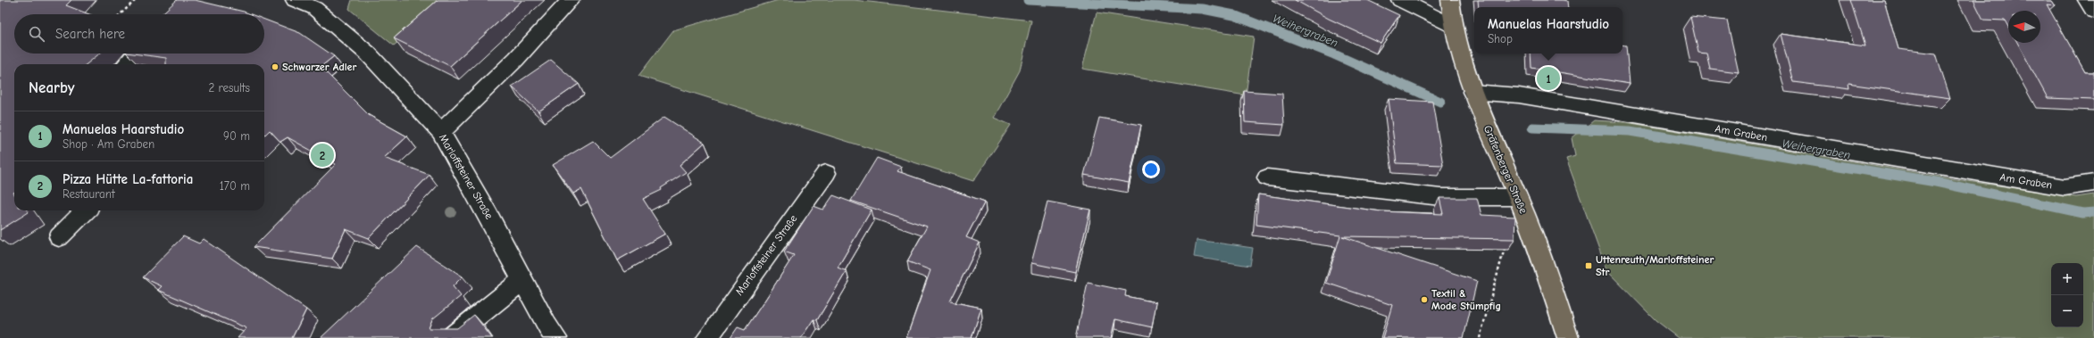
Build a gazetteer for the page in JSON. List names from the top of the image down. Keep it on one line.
{"streets":{"main road":["Gräfenberger Straße"],"street":["Am Graben","Marloffsteiner Straße"]},"crossings":[["Am Graben","Gräfenberger Straße"]],"water":["Weihergraben"],"places":{"other":["Schwarzer Adler","Textil & Mode Stümpfig"],"transit":["Uttenreuth/Marloffsteiner Str"]},"north":"left","page":{"popup":["Manuelas Haarstudio","Shop"],"search":"Search here","heading":["Nearby","2 results"],"pins":["1","2"],"list":[{"mark":"1","name":"Manuelas Haarstudio","note":"Shop · Am Graben","value":"90 m"},{"mark":"2","name":"Pizza Hütte La-fattoria","note":"Restaurant","value":"170 m"}],"map_buttons":["+","−"]}}
